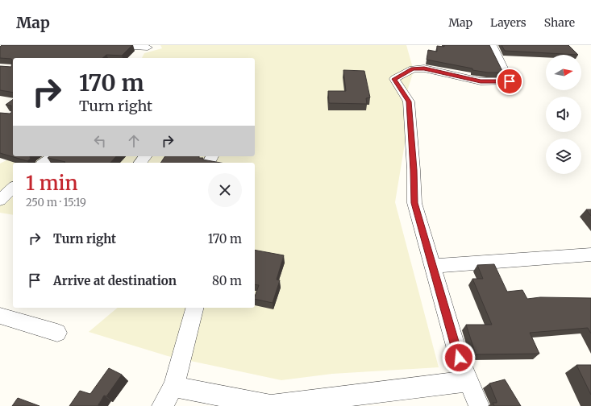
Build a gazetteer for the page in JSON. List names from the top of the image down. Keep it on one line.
{"north":"right","page":{"header":"Map","nav":["Map","Layers","Share"],"turn":["170 m","Turn right"],"heading":["1 min","250 m · 15:19"],"list":[{"name":"Turn right","value":"170 m"},{"name":"Arrive at destination","value":"80 m"}]}}
